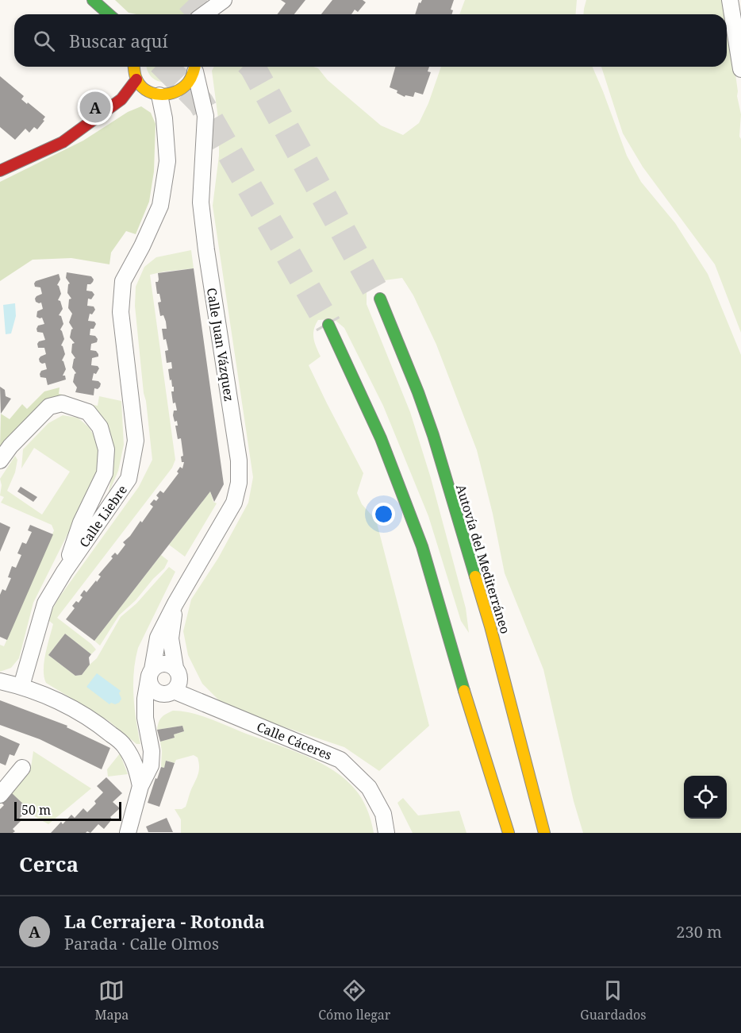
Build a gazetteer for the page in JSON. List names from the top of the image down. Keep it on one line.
{"streets":{"main road":["Autovía del Mediterráneo"],"street":["Calle Juan Vázquez","Calle Liebre","Calle Cáceres"]},"crossings":[["Calle Juan Vázquez","Calle Cáceres"]],"scale_bar":"50 m","page":{"search":"Buscar aquí","pins":"A","scale":"50 m","heading":"Cerca","list":[{"mark":"A","name":"La Cerrajera - Rotonda","note":"Parada · Calle Olmos","value":"230 m"}],"nav":["Mapa","Cómo llegar","Guardados"]}}
